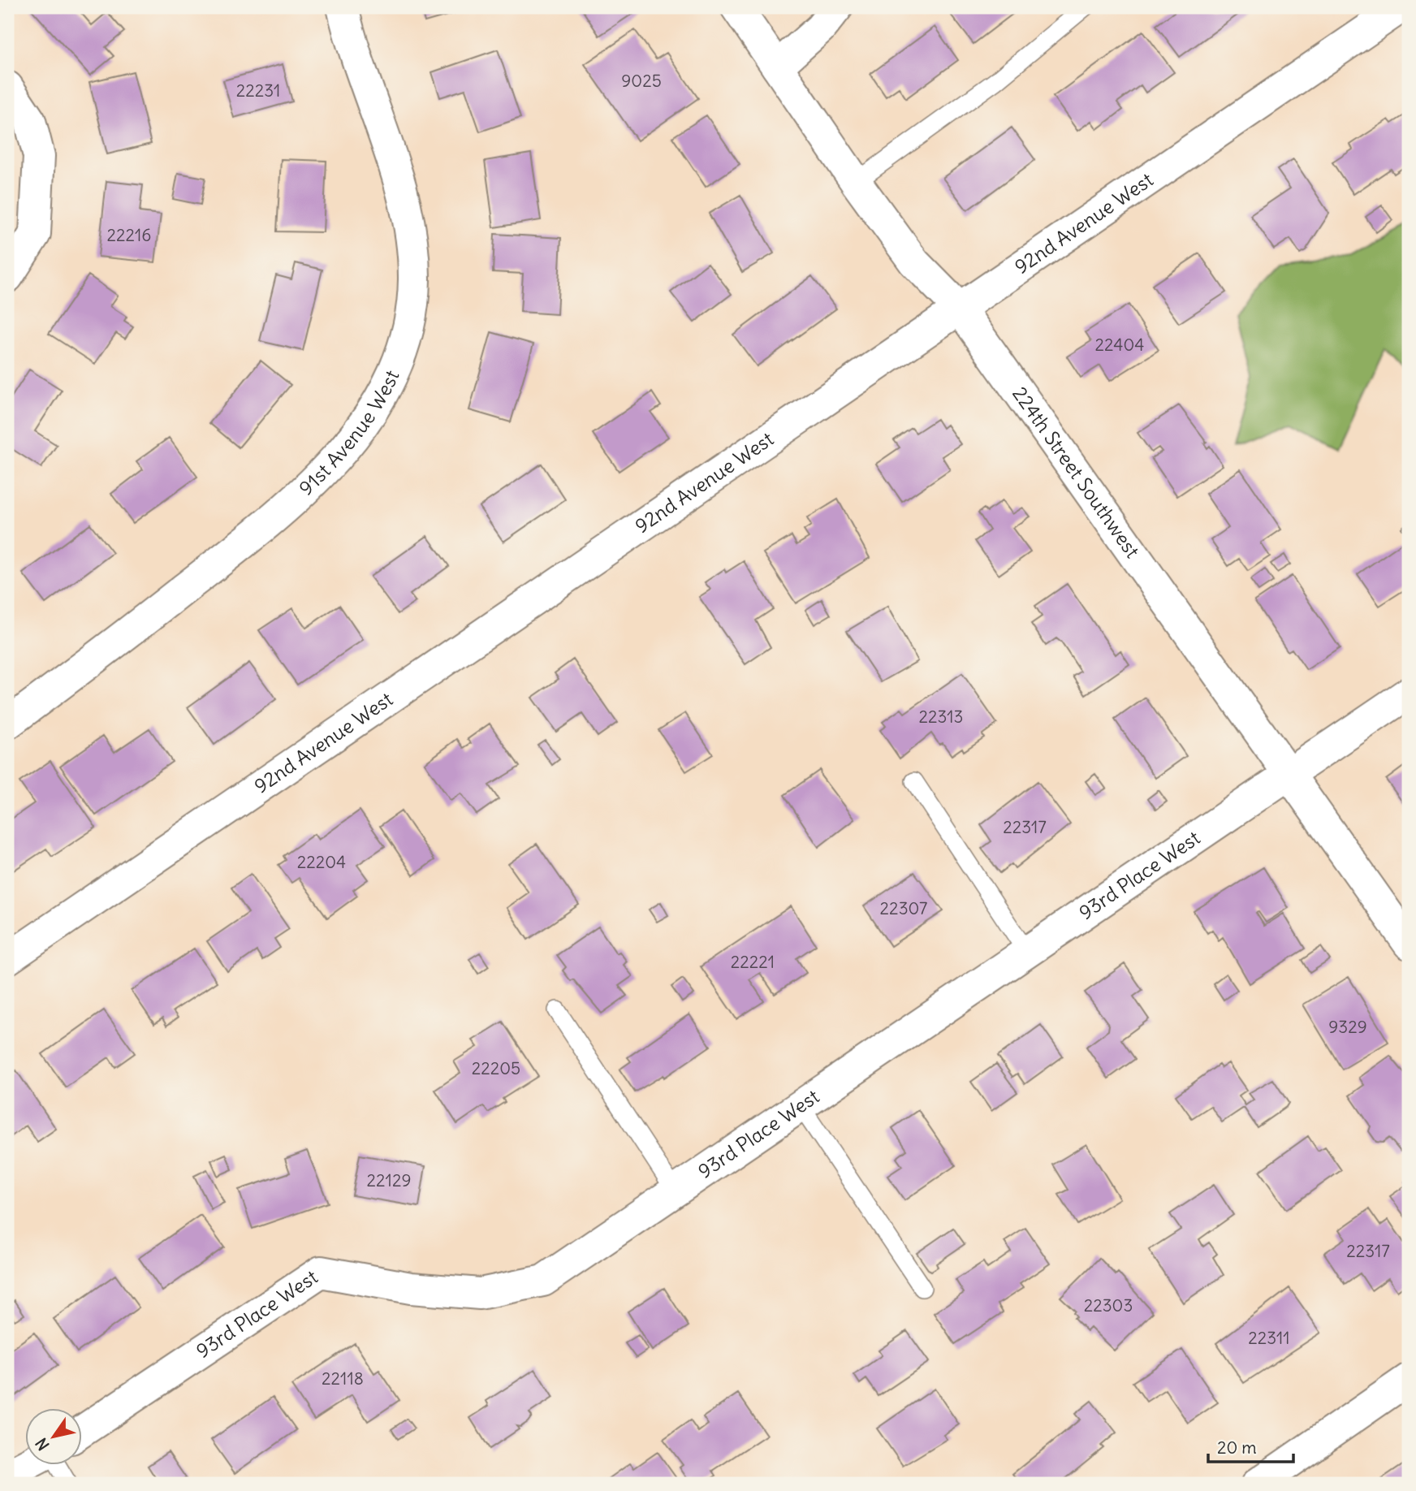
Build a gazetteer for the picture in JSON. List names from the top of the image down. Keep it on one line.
{"streets":{"street":["92nd Avenue West","91st Avenue West","224th Street Southwest","93rd Place West"]},"crossings":[["92nd Avenue West","224th Street Southwest"],["224th Street Southwest","93rd Place West"]],"house_numbers":["9025","22231","22216","22404","22313","22317","22204","22307","22221","9329","22205","22129","22317","22303","22311","22118"],"scale_bar":"20 m","north":"bottom left"}
